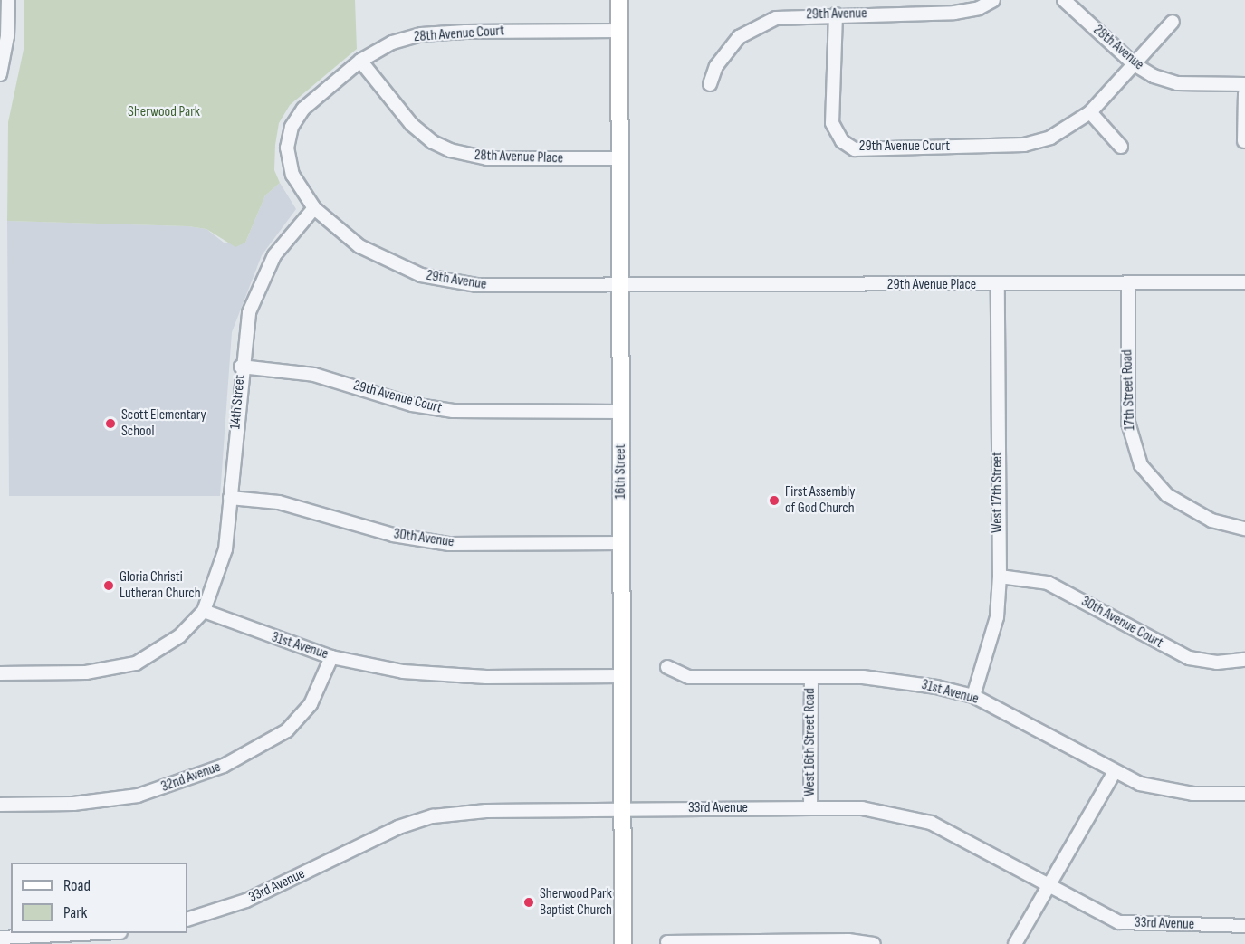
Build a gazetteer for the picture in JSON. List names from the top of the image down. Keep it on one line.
{"streets":{"main road":["16th Street"],"street":["29th Avenue","28th Avenue Court","28th Avenue","29th Avenue Court","28th Avenue Place","29th Avenue Place","17th Street Road","14th Street","West 17th Street","30th Avenue","30th Avenue Court","31st Avenue","West 16th Street Road","32nd Avenue","33rd Avenue"]},"crossings":[["29th Avenue","28th Avenue Court"],["29th Avenue","29th Avenue Court"],["29th Avenue","29th Avenue Place"],["29th Avenue","14th Street"],["29th Avenue","16th Street"],["28th Avenue Court","28th Avenue Place"],["28th Avenue Court","14th Street"],["28th Avenue Court","16th Street"],["28th Avenue","29th Avenue Court"],["29th Avenue Court","14th Street"],["29th Avenue Court","16th Street"],["28th Avenue Place","16th Street"],["29th Avenue Place","17th Street Road"],["29th Avenue Place","16th Street"],["29th Avenue Place","West 17th Street"],["14th Street","30th Avenue"],["14th Street","31st Avenue"],["16th Street","30th Avenue"],["16th Street","31st Avenue"],["16th Street","33rd Avenue"],["West 17th Street","30th Avenue Court"],["West 17th Street","31st Avenue"],["31st Avenue","West 16th Street Road"],["31st Avenue","32nd Avenue"],["West 16th Street Road","33rd Avenue"]],"parks":["Sherwood Park"],"places":["Scott Elementary School","First Assembly of God Church","Gloria Christi Lutheran Church","Sherwood Park Baptist Church"],"legend":["Road","Park"]}
